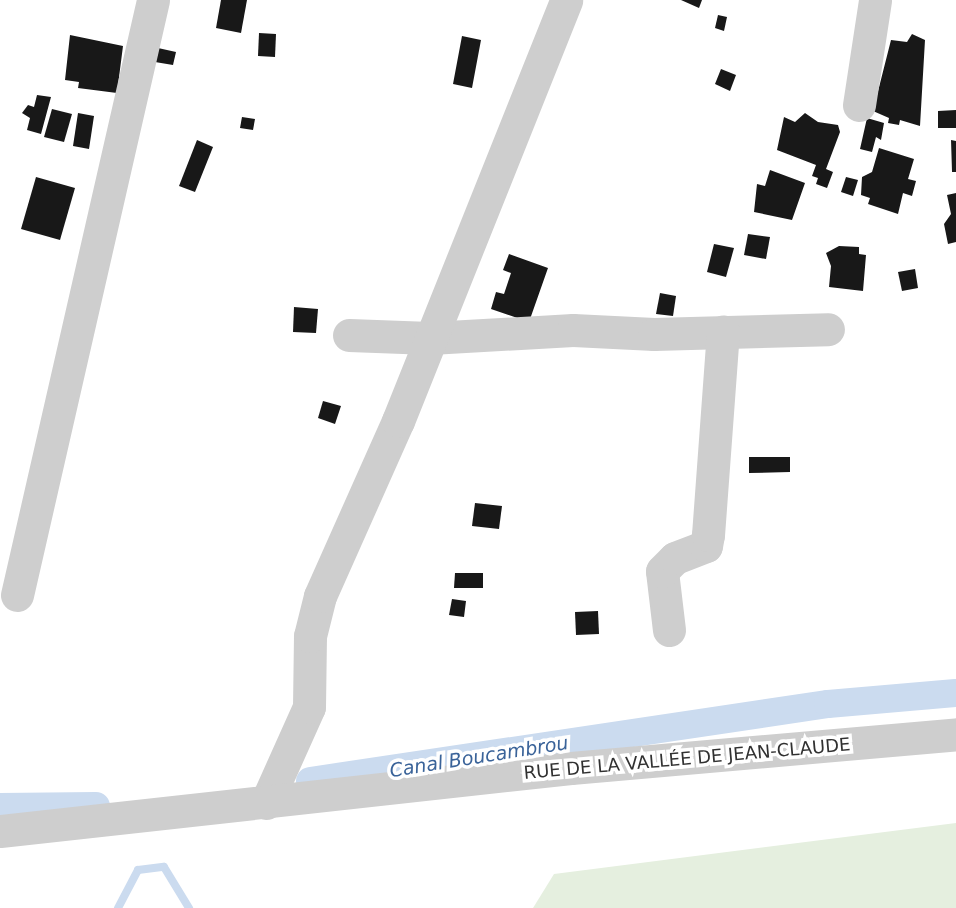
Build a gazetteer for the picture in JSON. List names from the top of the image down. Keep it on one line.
{"streets":{"street":["RUE DE LA VALLÉE DE JEAN-CLAUDE"]},"water":["Canal Boucambrou"]}
